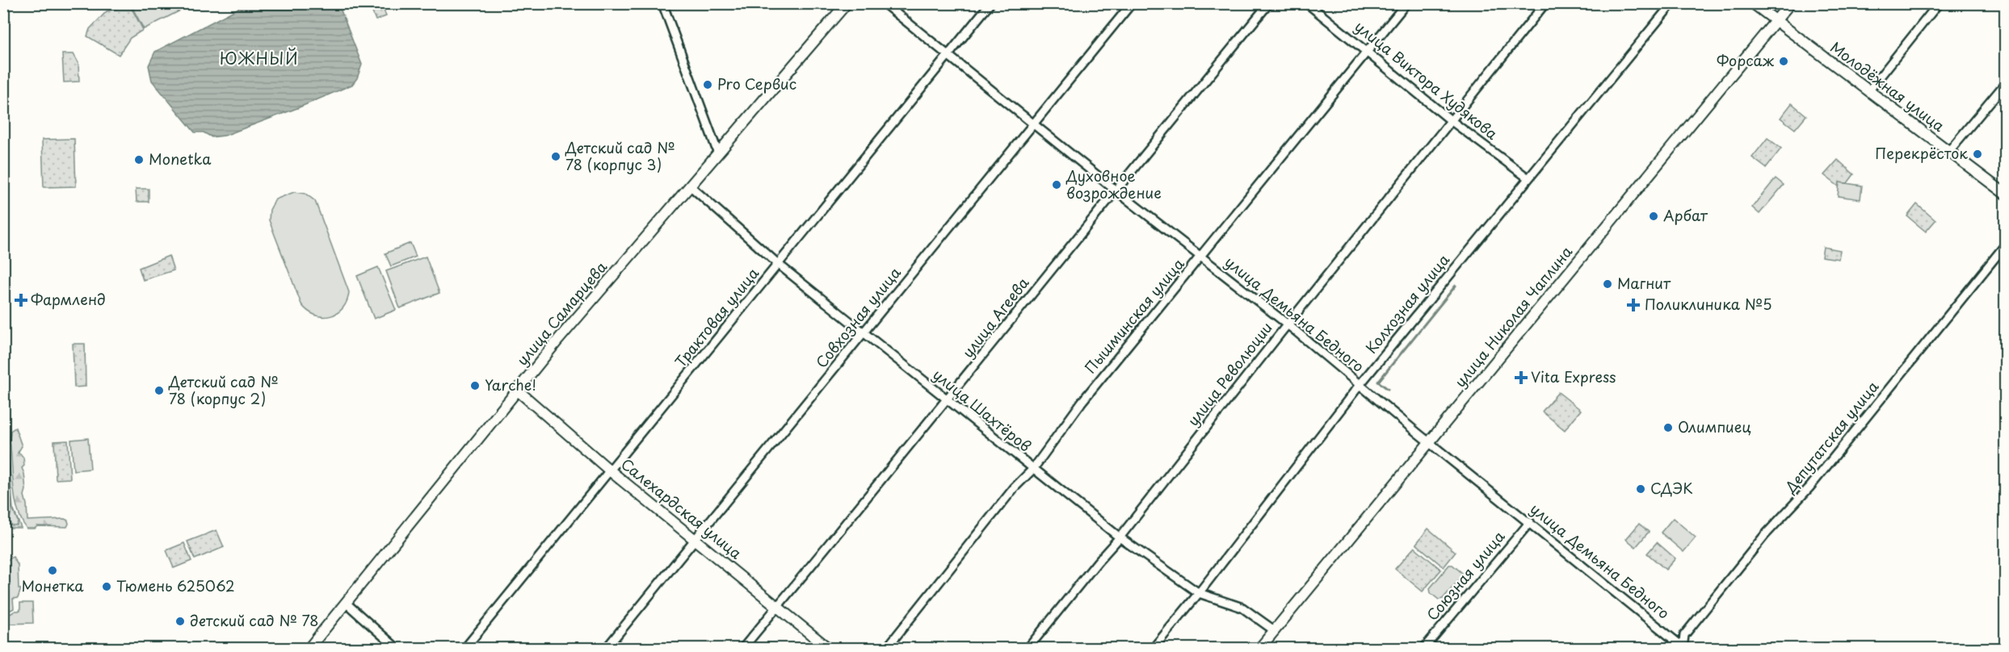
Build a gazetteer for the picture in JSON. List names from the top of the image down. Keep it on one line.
{"streets":{"street":["улица Виктора Худякова","Молодёжная улица","Колхозная улица","улица Самарцева","улица Демьяна Бедного","Пышминская улица","улица Николая Чаплина","Трактовая улица","Совхозная улица","улица Агеева","улица Революции","улица Шахтёров","Депутатская улица","Салехардская улица","Союзная улица"]},"crossings":[["улица Виктора Худякова","Колхозная улица"],["улица Виктора Худякова","Пышминская улица"],["улица Виктора Худякова","улица Революции"],["Молодёжная улица","улица Николая Чаплина"],["Колхозная улица","улица Демьяна Бедного"],["Колхозная улица","улица Шахтёров"],["улица Самарцева","улица Шахтёров"],["улица Самарцева","Салехардская улица"],["улица Демьяна Бедного","Пышминская улица"],["улица Демьяна Бедного","улица Николая Чаплина"],["улица Демьяна Бедного","Трактовая улица"],["улица Демьяна Бедного","Совхозная улица"],["улица Демьяна Бедного","улица Агеева"],["улица Демьяна Бедного","улица Революции"],["улица Демьяна Бедного","Депутатская улица"],["улица Демьяна Бедного","Союзная улица"],["Пышминская улица","улица Шахтёров"],["улица Николая Чаплина","улица Шахтёров"],["Трактовая улица","улица Шахтёров"],["Трактовая улица","Салехардская улица"],["Совхозная улица","улица Шахтёров"],["Совхозная улица","Салехардская улица"],["улица Агеева","улица Шахтёров"],["улица Агеева","Салехардская улица"],["улица Революции","улица Шахтёров"]],"districts":["ЮЖНЫЙ"],"places":{"other":["Форсаж","Pro Сервис","Перекрёсток","Детский сад № 78 (корпус 3)","Monetka","Духовное возрождение","Арбат","Магнит","Yarche!","Детский сад № 78 (корпус 2)","Олимпиец","СДЭК","Монетка","Тюмень 625062","детский сад № 78"],"health":["Фармленд","Поликлиника №5","Vita Express"]}}
